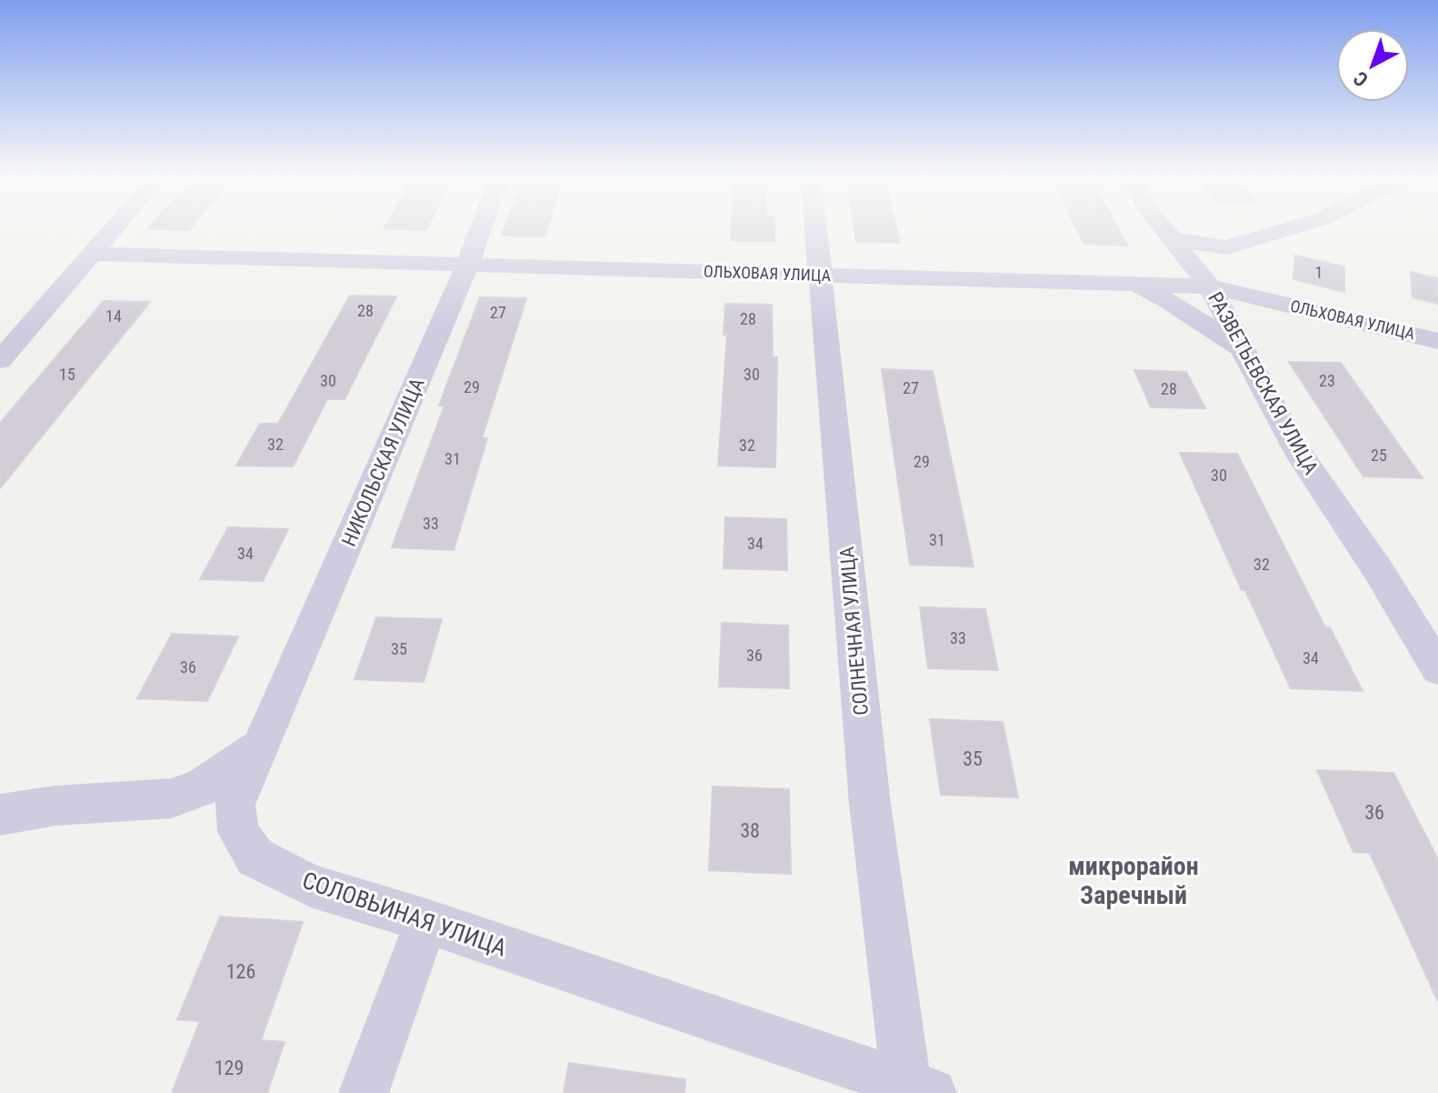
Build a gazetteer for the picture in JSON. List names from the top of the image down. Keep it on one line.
{"streets":{"street":["ОЛЬХОВАЯ УЛИЦА","РАЗВЕТЬЕВСКАЯ УЛИЦА","НИКОЛЬСКАЯ УЛИЦА","СОЛНЕЧНАЯ УЛИЦА","СОЛОВЬИНАЯ УЛИЦА"]},"crossings":[["ОЛЬХОВАЯ УЛИЦА","РАЗВЕТЬЕВСКАЯ УЛИЦА"],["ОЛЬХОВАЯ УЛИЦА","НИКОЛЬСКАЯ УЛИЦА"],["ОЛЬХОВАЯ УЛИЦА","СОЛНЕЧНАЯ УЛИЦА"],["НИКОЛЬСКАЯ УЛИЦА","СОЛОВЬИНАЯ УЛИЦА"],["СОЛНЕЧНАЯ УЛИЦА","СОЛОВЬИНАЯ УЛИЦА"]],"districts":["микрорайон Заречный"],"house_numbers":["1","28","27","14","28","15","30","30","23","29","27","28","32","32","25","31","29","30","33","31","34","34","32","33","35","36","34","36","35","36","38","126","129"],"north":"bottom left"}
